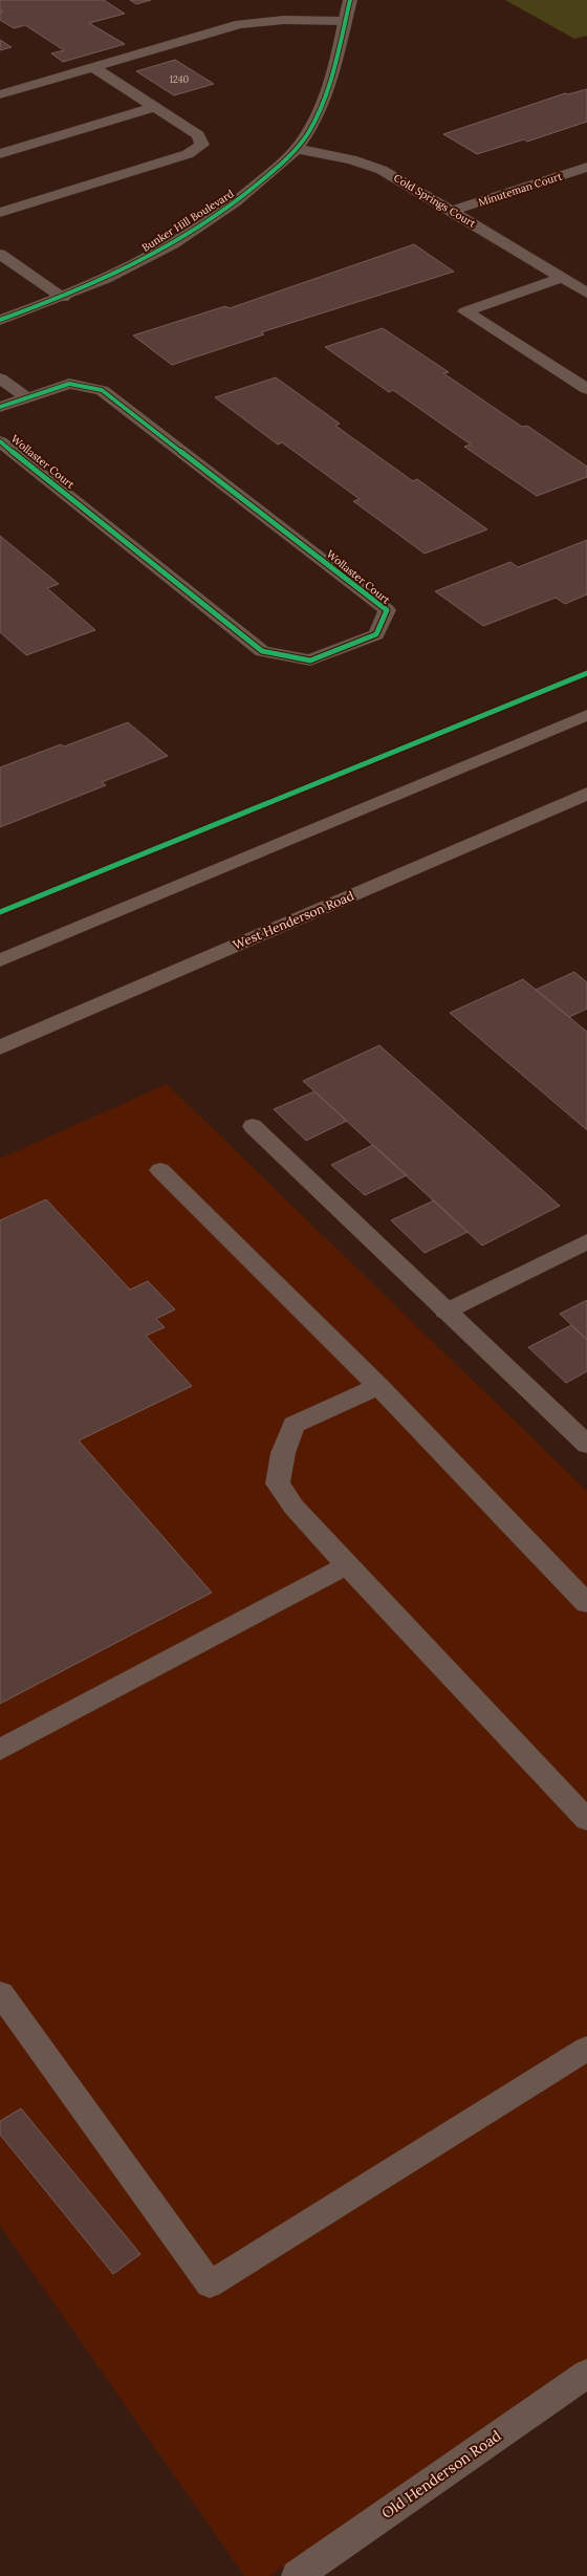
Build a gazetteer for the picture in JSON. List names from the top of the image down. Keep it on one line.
{"streets":{"main road":["West Henderson Road"],"street":["Minuteman Court","Cold Springs Court","Bunker Hill Boulevard","Wollaster Court","Old Henderson Road"]},"crossings":[["Minuteman Court","Cold Springs Court"],["Cold Springs Court","Bunker Hill Boulevard"]],"house_numbers":["1240"]}
